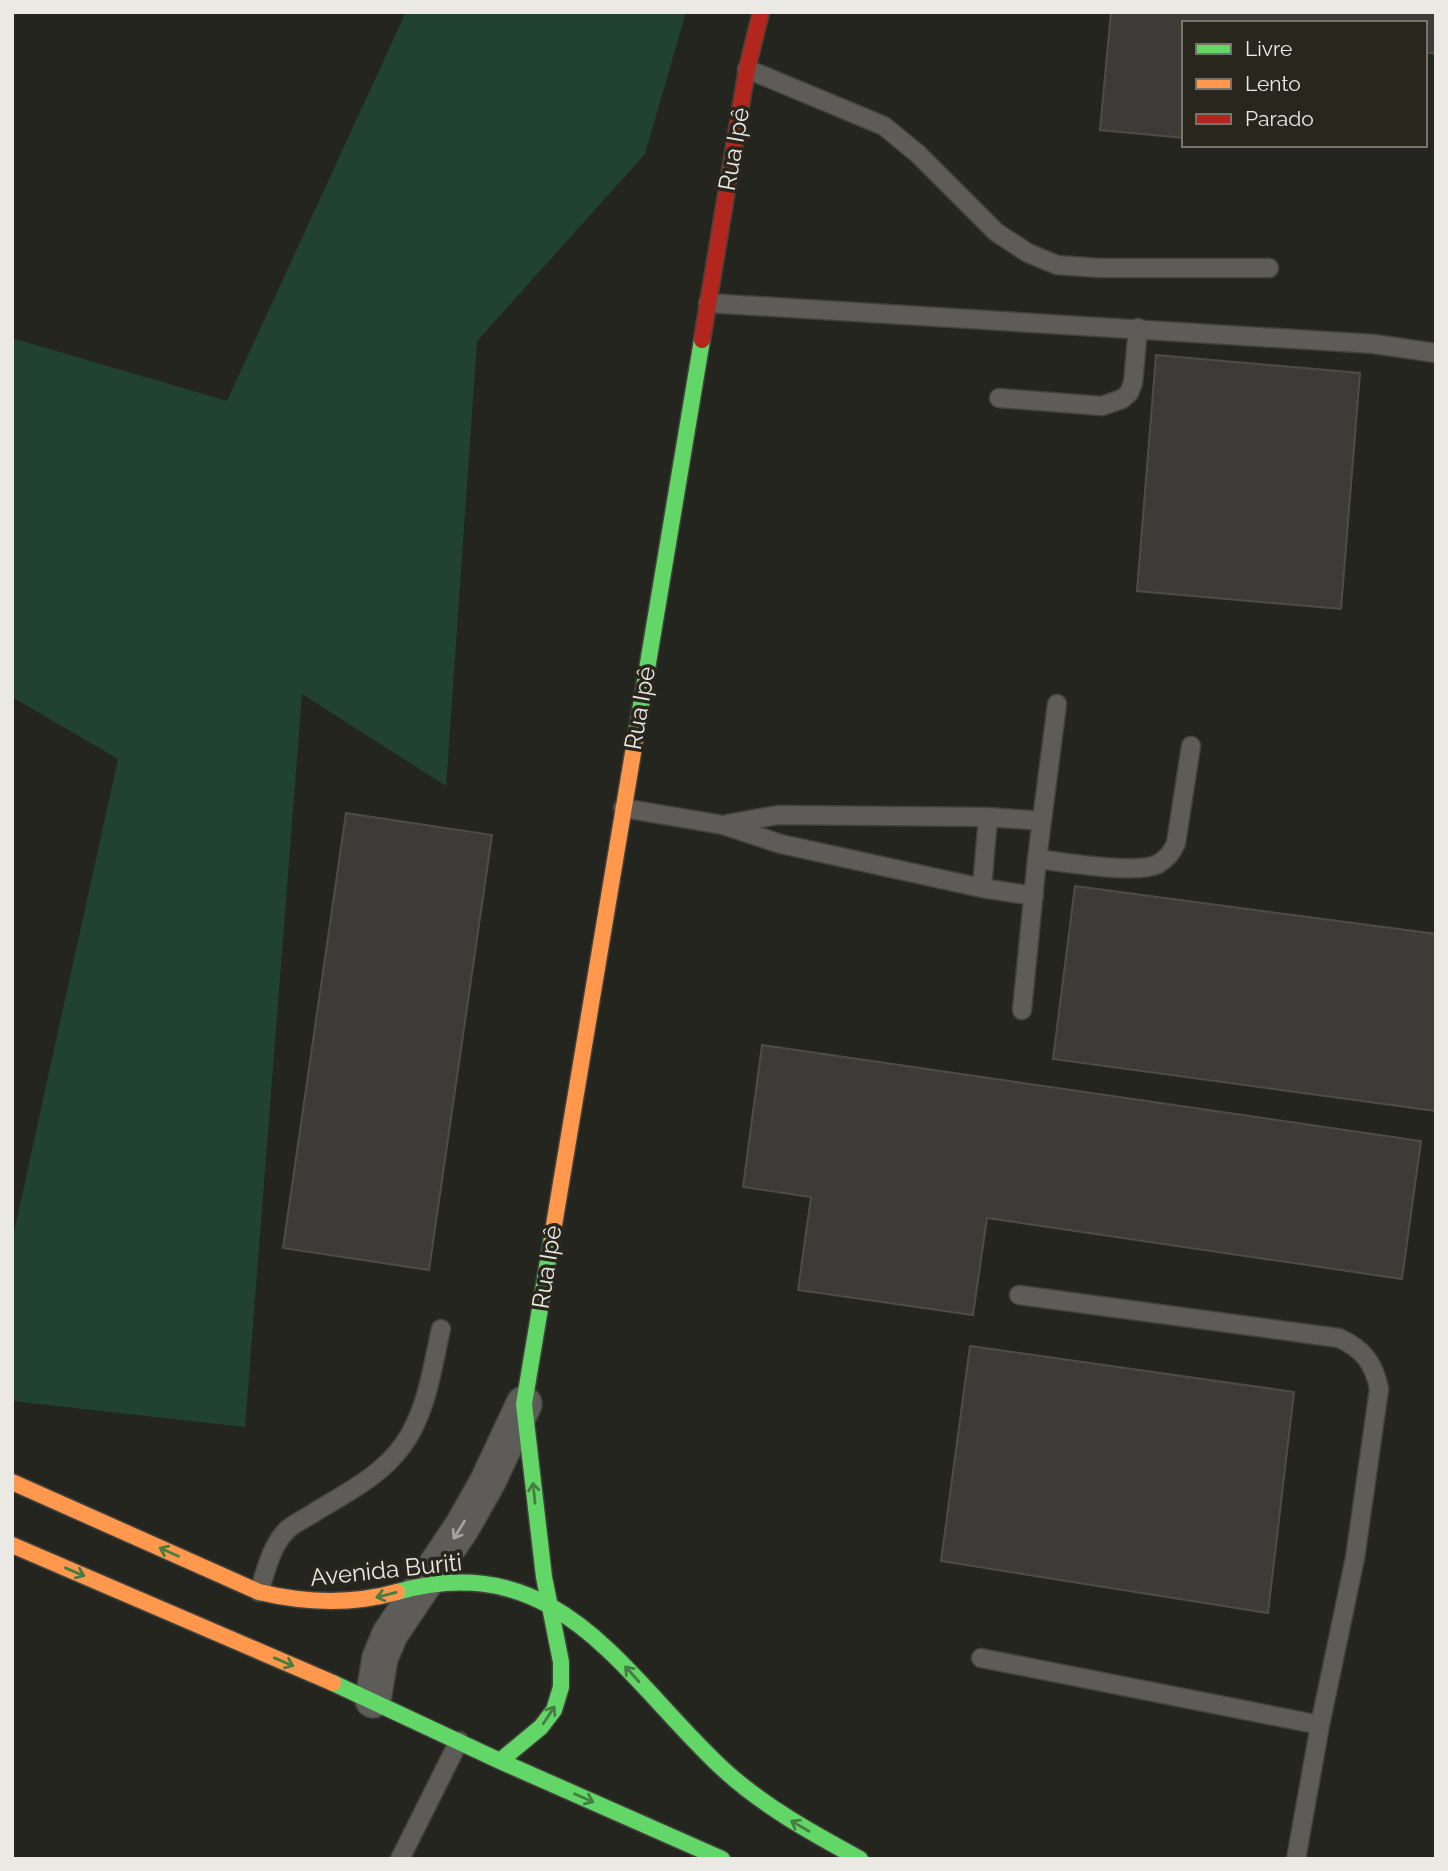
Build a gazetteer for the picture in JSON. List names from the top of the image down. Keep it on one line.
{"streets":{"street":["Rua Ipê","Avenida Buriti"]},"crossings":[["Rua Ipê","Avenida Buriti"]],"legend":["Livre","Lento","Parado"]}
